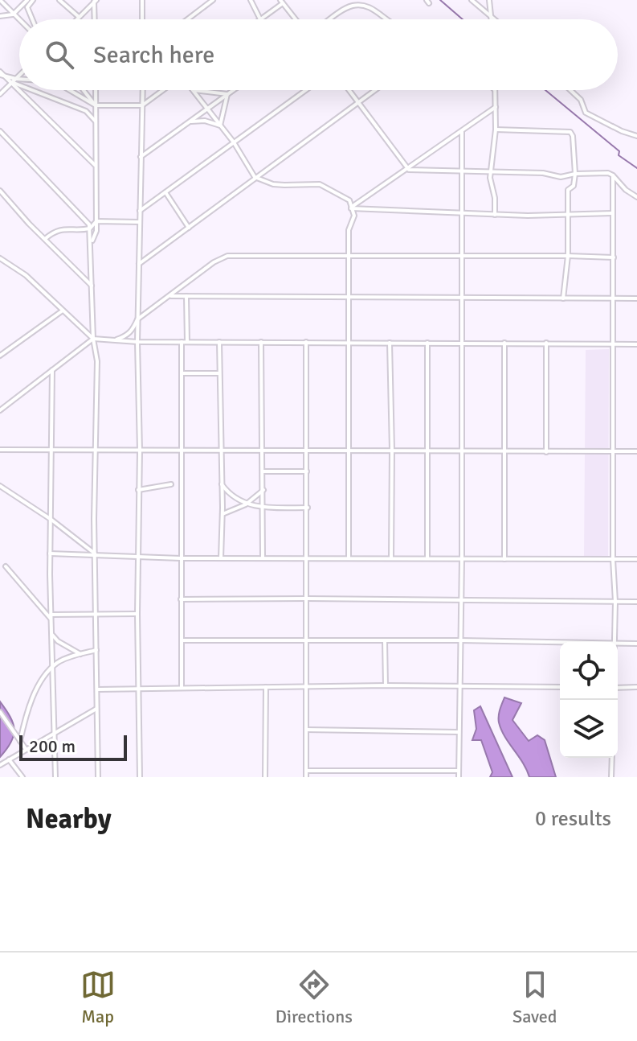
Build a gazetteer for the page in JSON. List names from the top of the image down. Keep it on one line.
{"scale_bar":"200 m","page":{"search":"Search here","scale":"200 m","heading":["Nearby","0 results"],"nav":["Map","Directions","Saved"]}}
